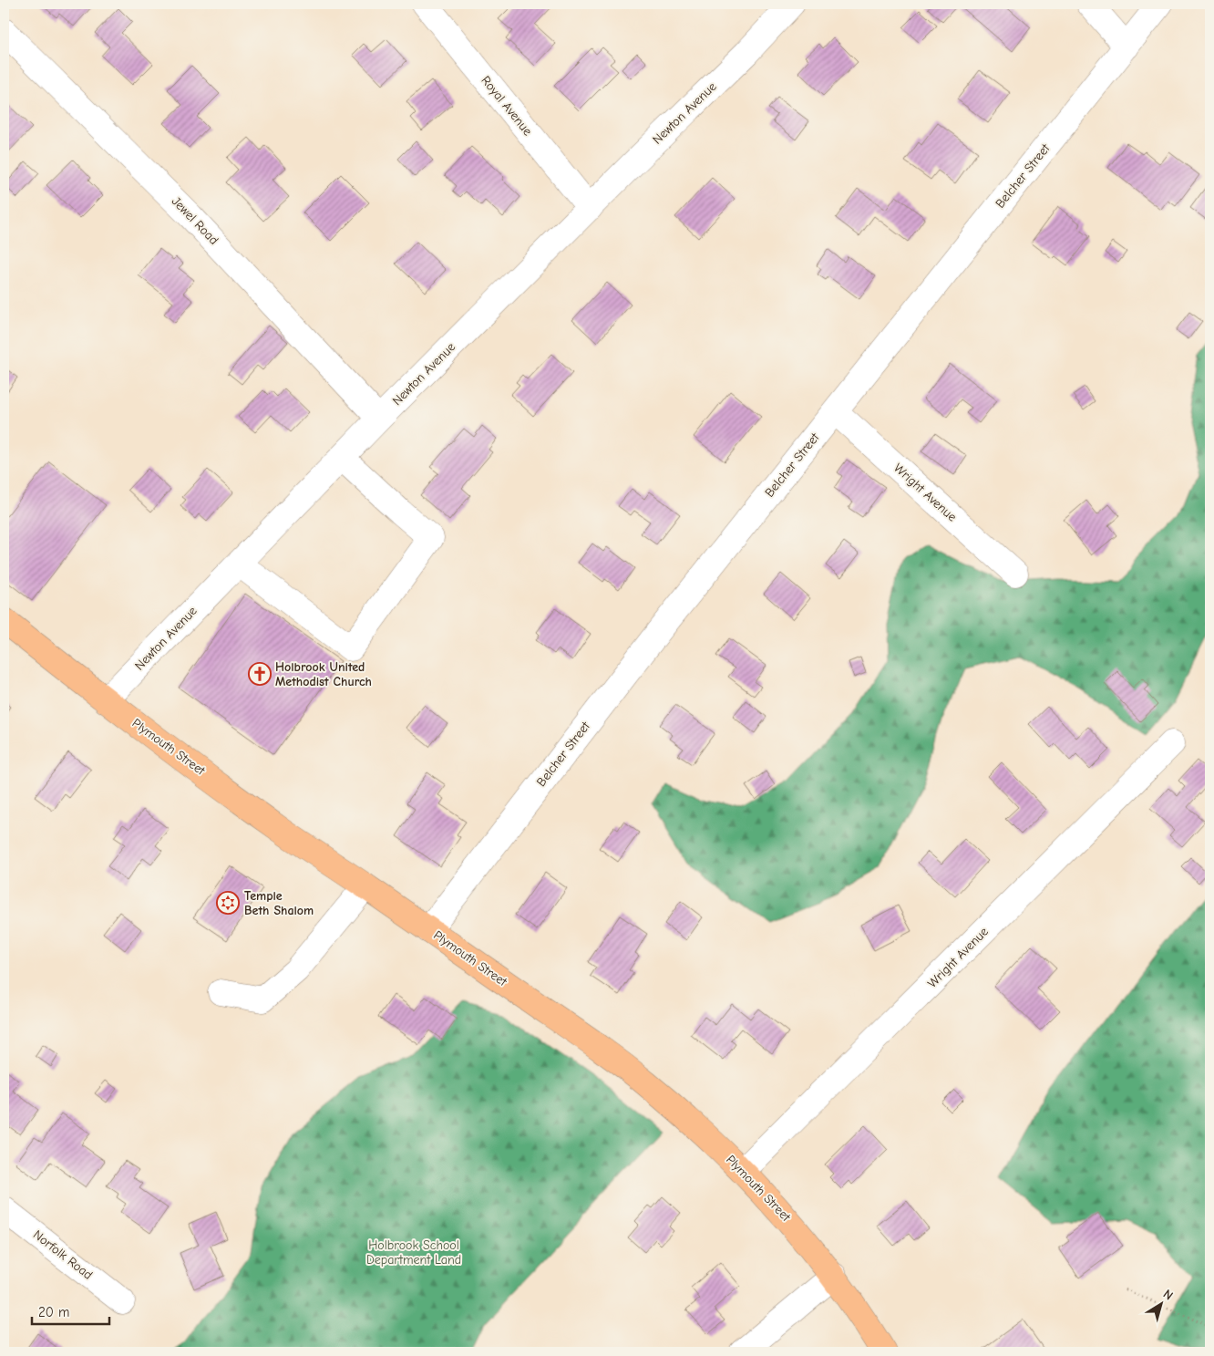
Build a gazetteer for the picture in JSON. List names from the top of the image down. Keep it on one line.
{"streets":{"main road":["Plymouth Street"],"street":["Royal Avenue","Newton Avenue","Belcher Street","Jewel Road","Wright Avenue","Norfolk Road"]},"crossings":[["Royal Avenue","Newton Avenue"],["Newton Avenue","Jewel Road"],["Newton Avenue","Plymouth Street"],["Belcher Street","Wright Avenue"],["Belcher Street","Plymouth Street"],["Wright Avenue","Plymouth Street"]],"parks":["Holbrook School Department Land"],"places":{"church":["Holbrook United Methodist Church"],"synagogue":["Temple Beth Shalom"]},"scale_bar":"20 m","north":"top right"}
